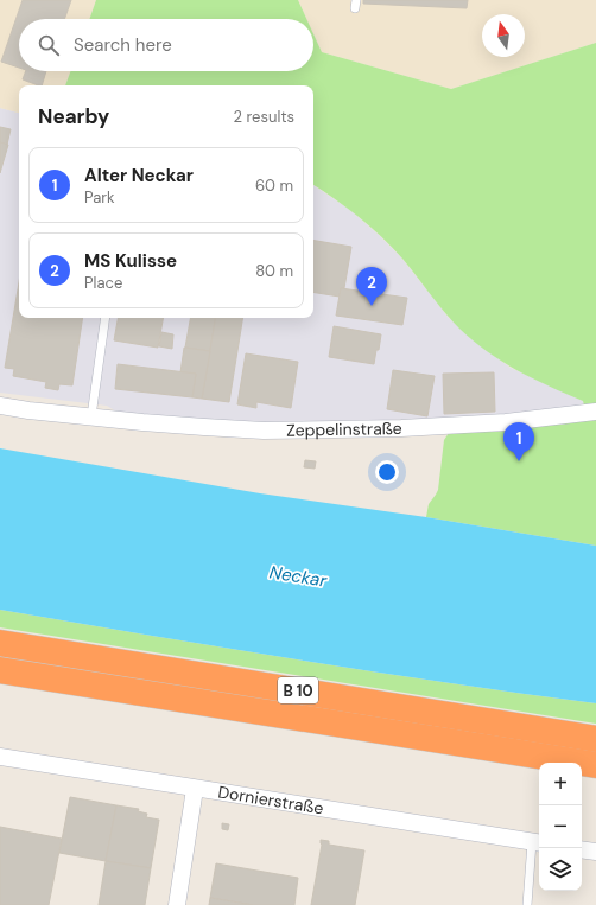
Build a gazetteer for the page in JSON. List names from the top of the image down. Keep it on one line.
{"streets":{"highway":["B 10"],"street":["Zeppelinstraße","Dornierstraße"]},"water":["Neckar"],"north":"top","page":{"search":"Search here","heading":["Nearby","2 results"],"list":[{"mark":"1","name":"Alter Neckar","note":"Park","value":"60 m"},{"mark":"2","name":"MS Kulisse","note":"Place","value":"80 m"}],"pins":["2","1"],"map_buttons":["+","−"]}}
